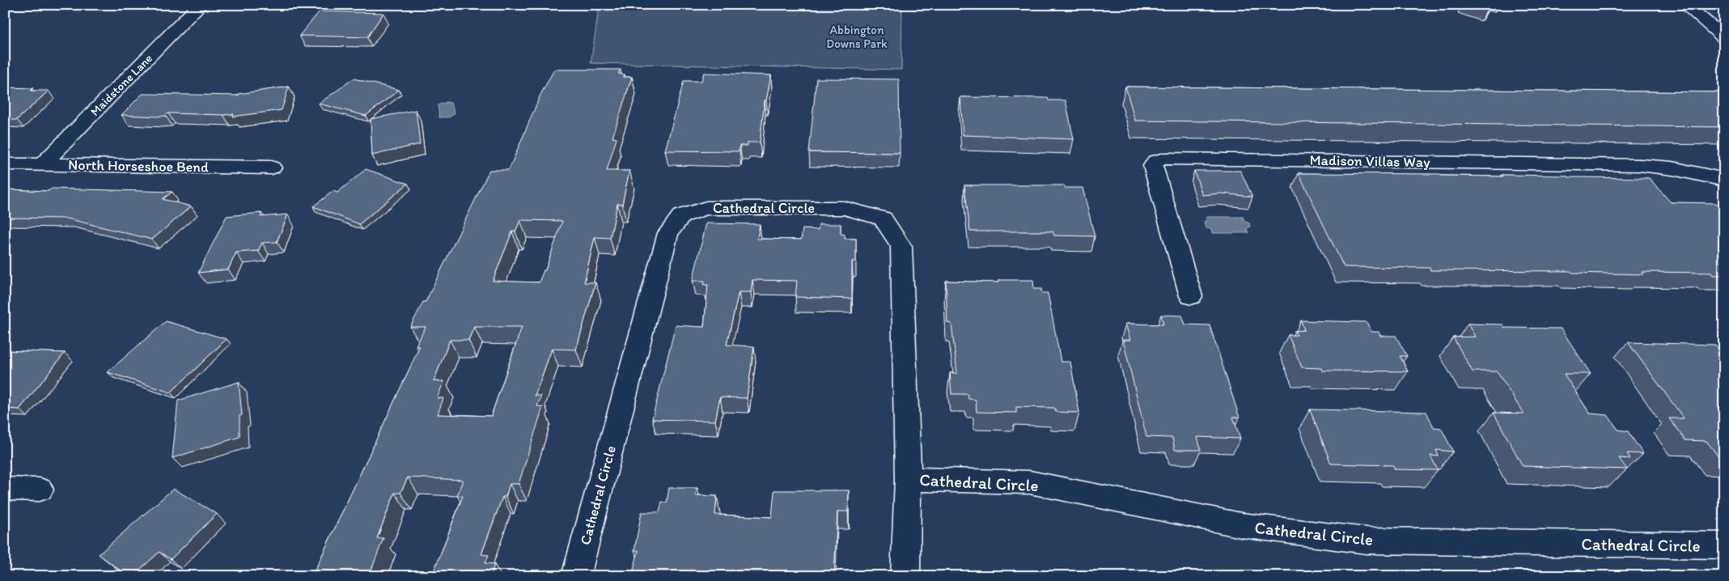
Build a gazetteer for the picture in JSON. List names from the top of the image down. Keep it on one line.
{"streets":{"street":["Maidstone Lane","Madison Villas Way","North Horseshoe Bend","Cathedral Circle"]},"crossings":[["Maidstone Lane","North Horseshoe Bend"]],"parks":["Abbington Downs Park"]}
